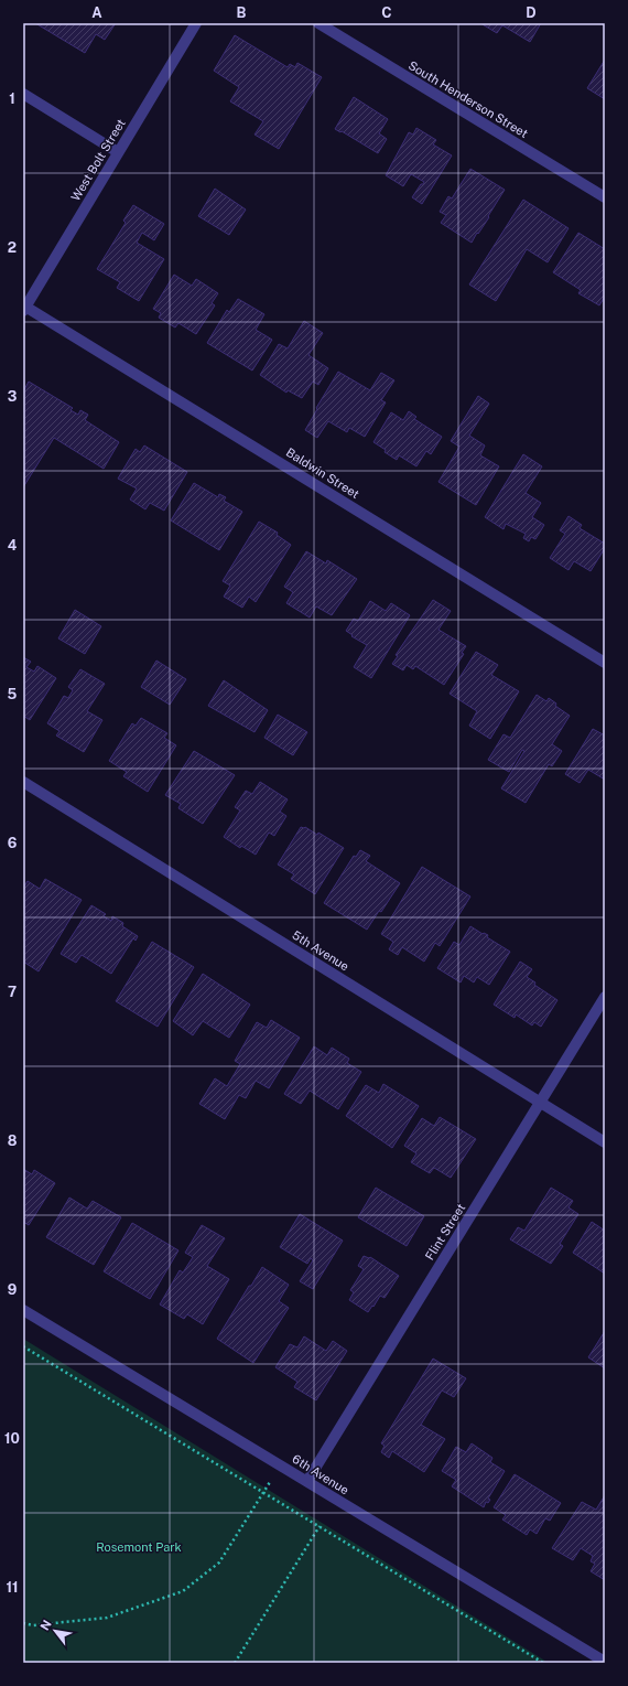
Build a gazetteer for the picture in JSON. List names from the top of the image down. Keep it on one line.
{"streets":{"street":["South Henderson Street","West Bolt Street","Baldwin Street","5th Avenue","Flint Street","6th Avenue"]},"crossings":[["West Bolt Street","Baldwin Street"],["5th Avenue","Flint Street"],["Flint Street","6th Avenue"]],"parks":["Rosemont Park"],"north":"top left","grid":{"columns":["A","B","C","D"],"rows":["1","2","3","4","5","6","7","8","9","10","11"]}}
